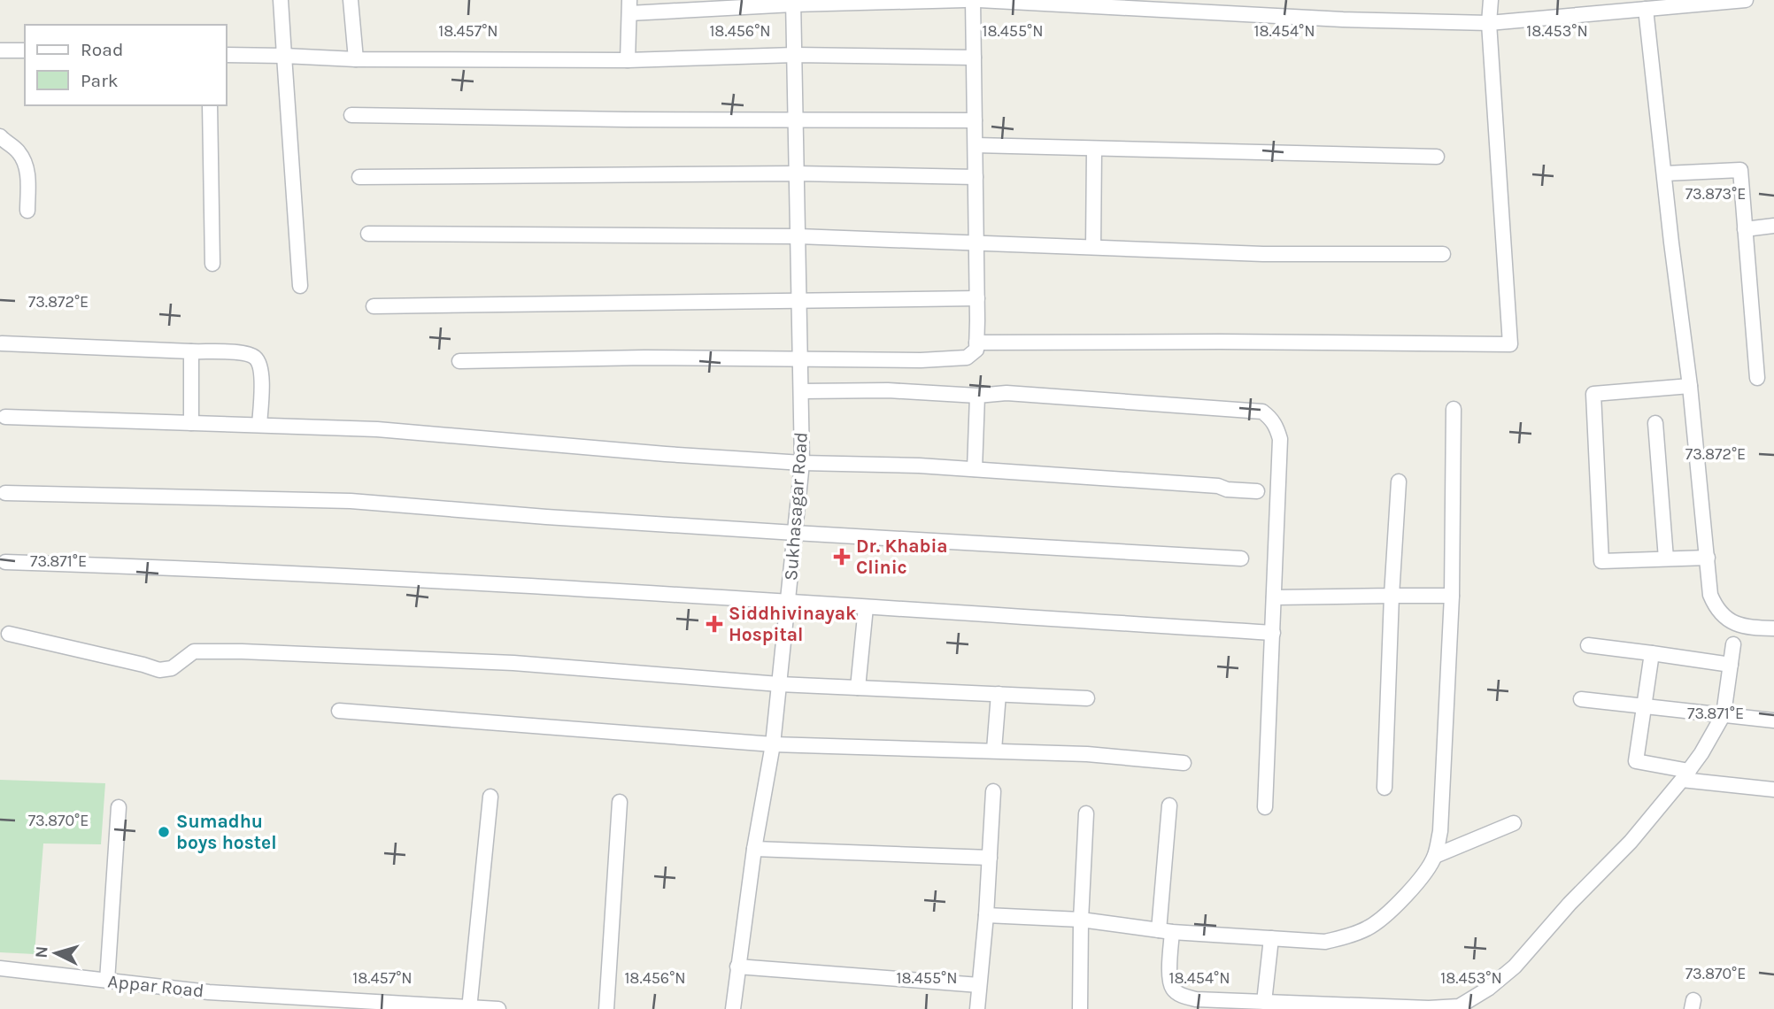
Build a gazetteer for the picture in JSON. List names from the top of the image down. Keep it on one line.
{"streets":{"street":["Sukhasagar Road","Appar Road"]},"places":{"health":["Dr. Khabia Clinic","Siddhivinayak Hospital"],"other":["Sumadhu boys hostel"]},"legend":["Road","Park"],"north":"left","coordinates":["18.457°N","18.456°N","18.455°N","18.454°N","18.453°N","73.873°E","73.872°E","73.871°E","73.870°E"]}
